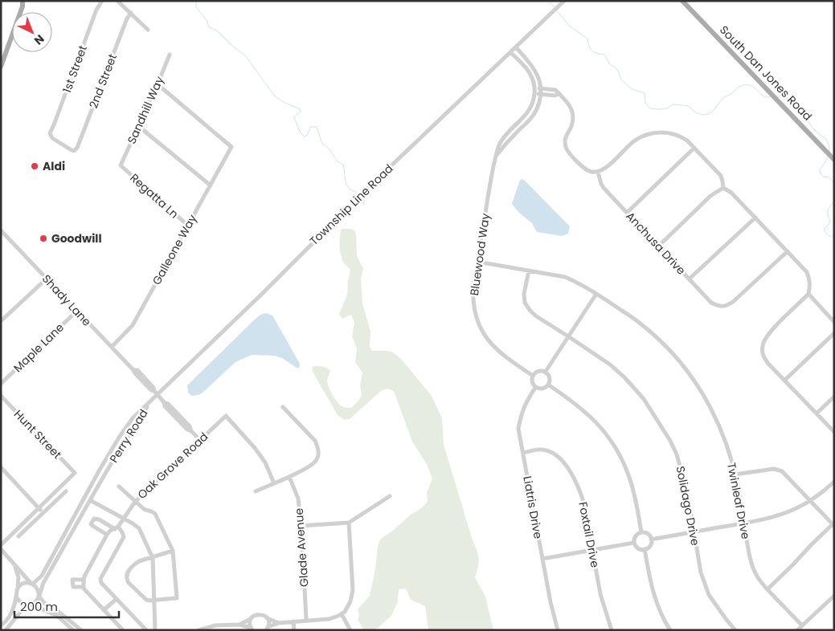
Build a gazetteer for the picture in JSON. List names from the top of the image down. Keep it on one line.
{"streets":{"main road":["South Dan Jones Road"],"street":["1st Street","2nd Street","Sandhill Way","Regatta Ln","Township Line Road","Anchusa Drive","Galleone Way","Bluewood Way","Shady Lane","Maple Lane","Hunt Street","Perry Road","Oak Grove Road","Twinleaf Drive","Solidago Drive","Liatris Drive","Foxtail Drive","Glade Avenue"]},"crossings":[["1st Street","2nd Street"],["Sandhill Way","Regatta Ln"],["Sandhill Way","Galleone Way"],["Regatta Ln","Galleone Way"],["Township Line Road","Bluewood Way"],["Township Line Road","Shady Lane"],["Township Line Road","Perry Road"],["Galleone Way","Shady Lane"],["Bluewood Way","Twinleaf Drive"],["Bluewood Way","Liatris Drive"],["Shady Lane","Maple Lane"],["Twinleaf Drive","Solidago Drive"],["Liatris Drive","Foxtail Drive"]],"places":["Aldi","Goodwill"],"scale_bar":"200 m","north":"bottom right"}
